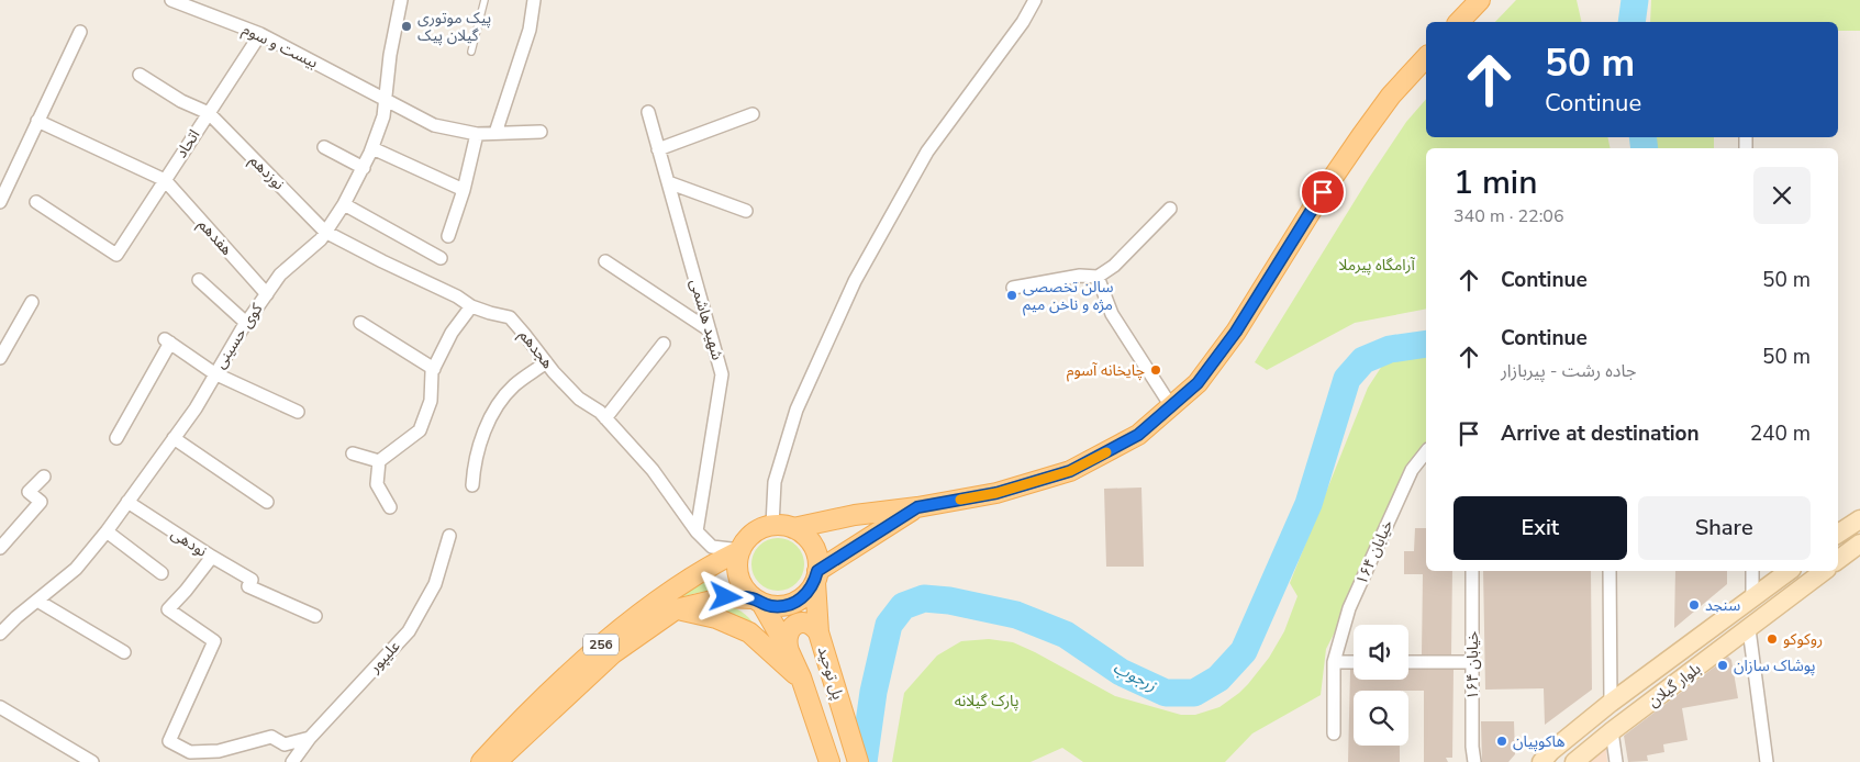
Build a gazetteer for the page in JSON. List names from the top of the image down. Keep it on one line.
{"streets":{"main road":["256","پل توحید","بلوار گیلان"],"street":["بیست و سوم","اتحاد","نوزدهم","هفدهم","شهید هاشمی","کوی حسینی","هجدهم","نودهی","خیابان ۱۶۴","علیپور","۱۶۴ خیابان"]},"crossings":[["بیست و سوم","اتحاد"],["بیست و سوم","کوی حسینی"],["اتحاد","نوزدهم"],["اتحاد","هفدهم"],["نوزدهم","کوی حسینی"],["نوزدهم","هجدهم"],["هفدهم","کوی حسینی"],["شهید هاشمی","هجدهم"],["کوی حسینی","هجدهم"],["کوی حسینی","نودهی"],["هجدهم","256"],["هجدهم","پل توحید"],["256","پل توحید"]],"water":["زرجوب"],"parks":["آرامگاه پیرملا","پارک گیلانه"],"places":["پیک موتوری گیلان پیک","سالن تخصصی مژه و ناخن میم","چایخانه آسوم","سنجد","روکوکو","پوشاک سازان","هاکوپیان"],"page":{"turn":["50 m","Continue"],"heading":["1 min","340 m · 22:06"],"list":[{"name":"Continue","value":"50 m"},{"name":"Continue","note":"جاده رشت - پیربازار","value":"50 m"},{"name":"Arrive at destination","value":"240 m"}],"buttons":["Exit","Share"]}}
